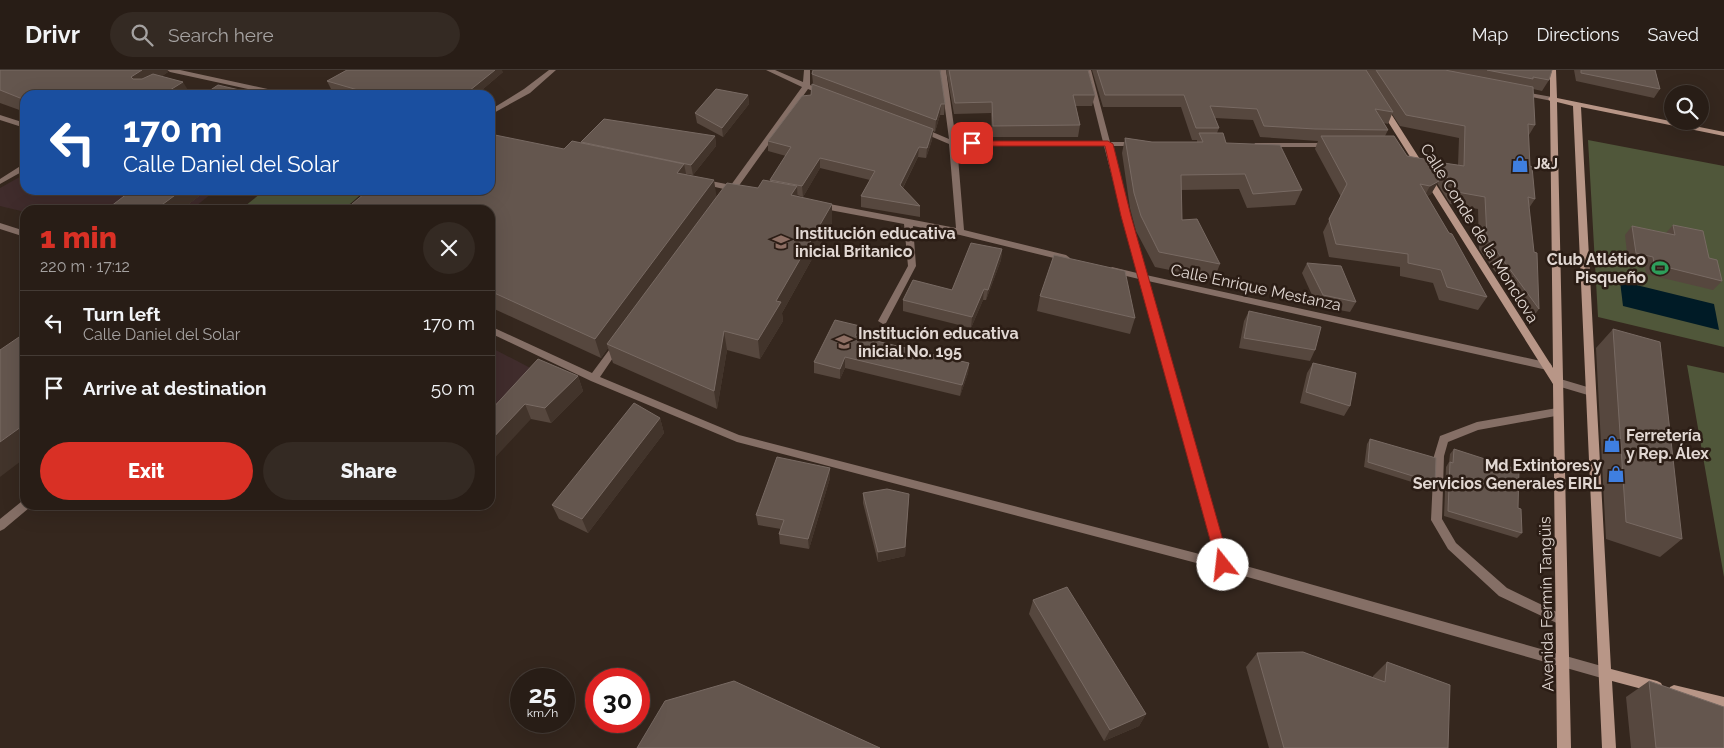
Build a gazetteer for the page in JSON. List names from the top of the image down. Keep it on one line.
{"streets":{"main road":["Calle Conde de la Monclova","Avenida Fermín Tangüis"],"street":["Calle Enrique Mestanza"]},"crossings":[["Calle Conde de la Monclova","Calle Enrique Mestanza"],["Calle Conde de la Monclova","Avenida Fermín Tangüis"]],"places":{"shop":["J&J","Ferretería y Rep. Álex","Md Extintores y Servicios Generales EIRL"],"school or university":["Institución educativa inicial Britanico","Institución educativa inicial No. 195"],"sports":["Club Atlético Pisqueño"]},"page":{"header":"Drivr","search":"Search here","nav":["Map","Directions","Saved"],"turn":["170 m","Calle Daniel del Solar"],"heading":["1 min","220 m · 17:12"],"list":[{"name":"Turn left","note":"Calle Daniel del Solar","value":"170 m"},{"name":"Arrive at destination","value":"50 m"}],"buttons":["Exit","Share"],"speed":"25 km/h","limit":"30"}}
